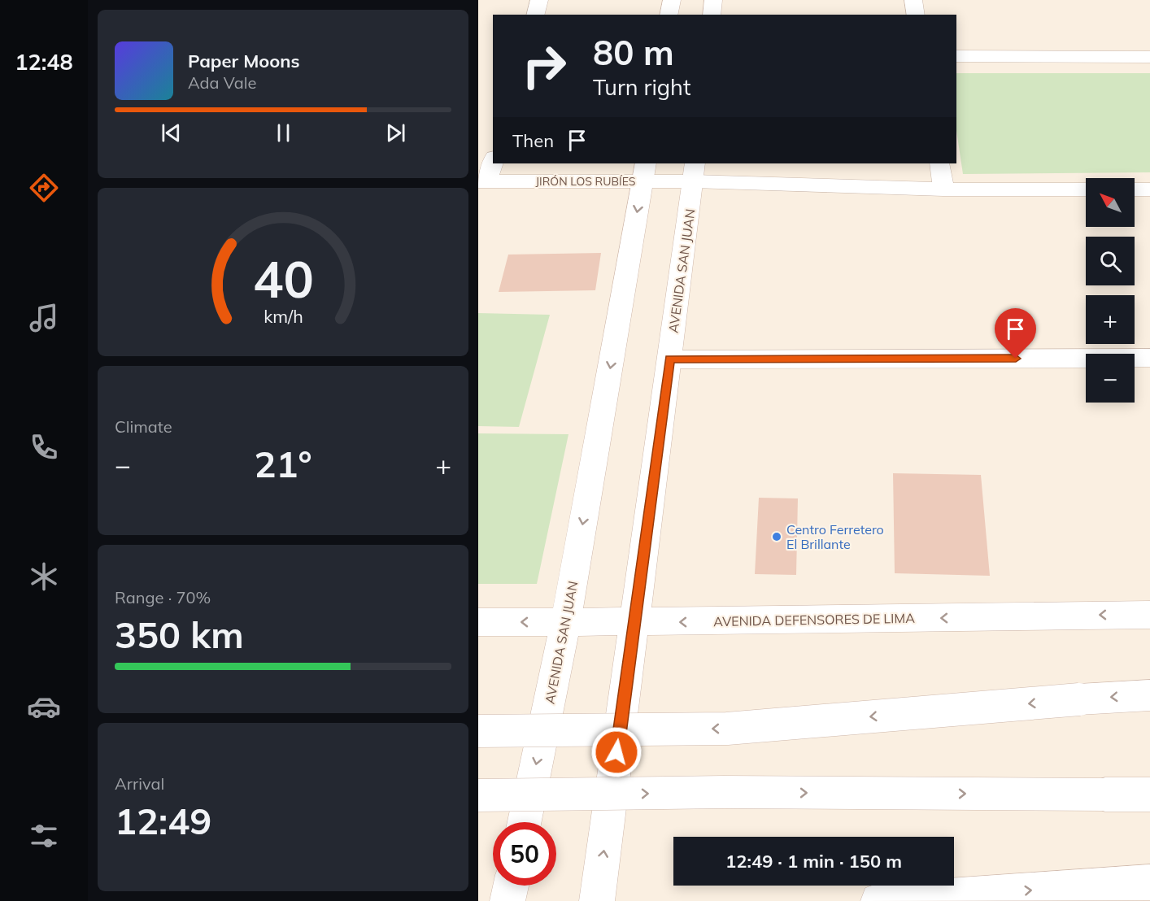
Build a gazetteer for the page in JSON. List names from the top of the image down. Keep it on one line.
{"streets":{"main road":["JIRÓN LOS RUBÍES","AVENIDA SAN JUAN","AVENIDA DEFENSORES DE LIMA"]},"crossings":[["JIRÓN LOS RUBÍES","AVENIDA SAN JUAN"],["AVENIDA SAN JUAN","AVENIDA DEFENSORES DE LIMA"]],"places":["Centro Ferretero El Brillante"],"north":"top left","page":{"tabs":"12:48","turn":["80 m","Turn right"],"song":["Paper Moons","Ada Vale"],"then":"Then","map_buttons":["+","−"],"tile":["Climate",["Range · 70%","350 km"],["Arrival","12:49"]],"heat":["−","21°","+"],"limit":"50","trip":"12:49 · 1 min · 150 m","gauge":["40","km/h"]}}
